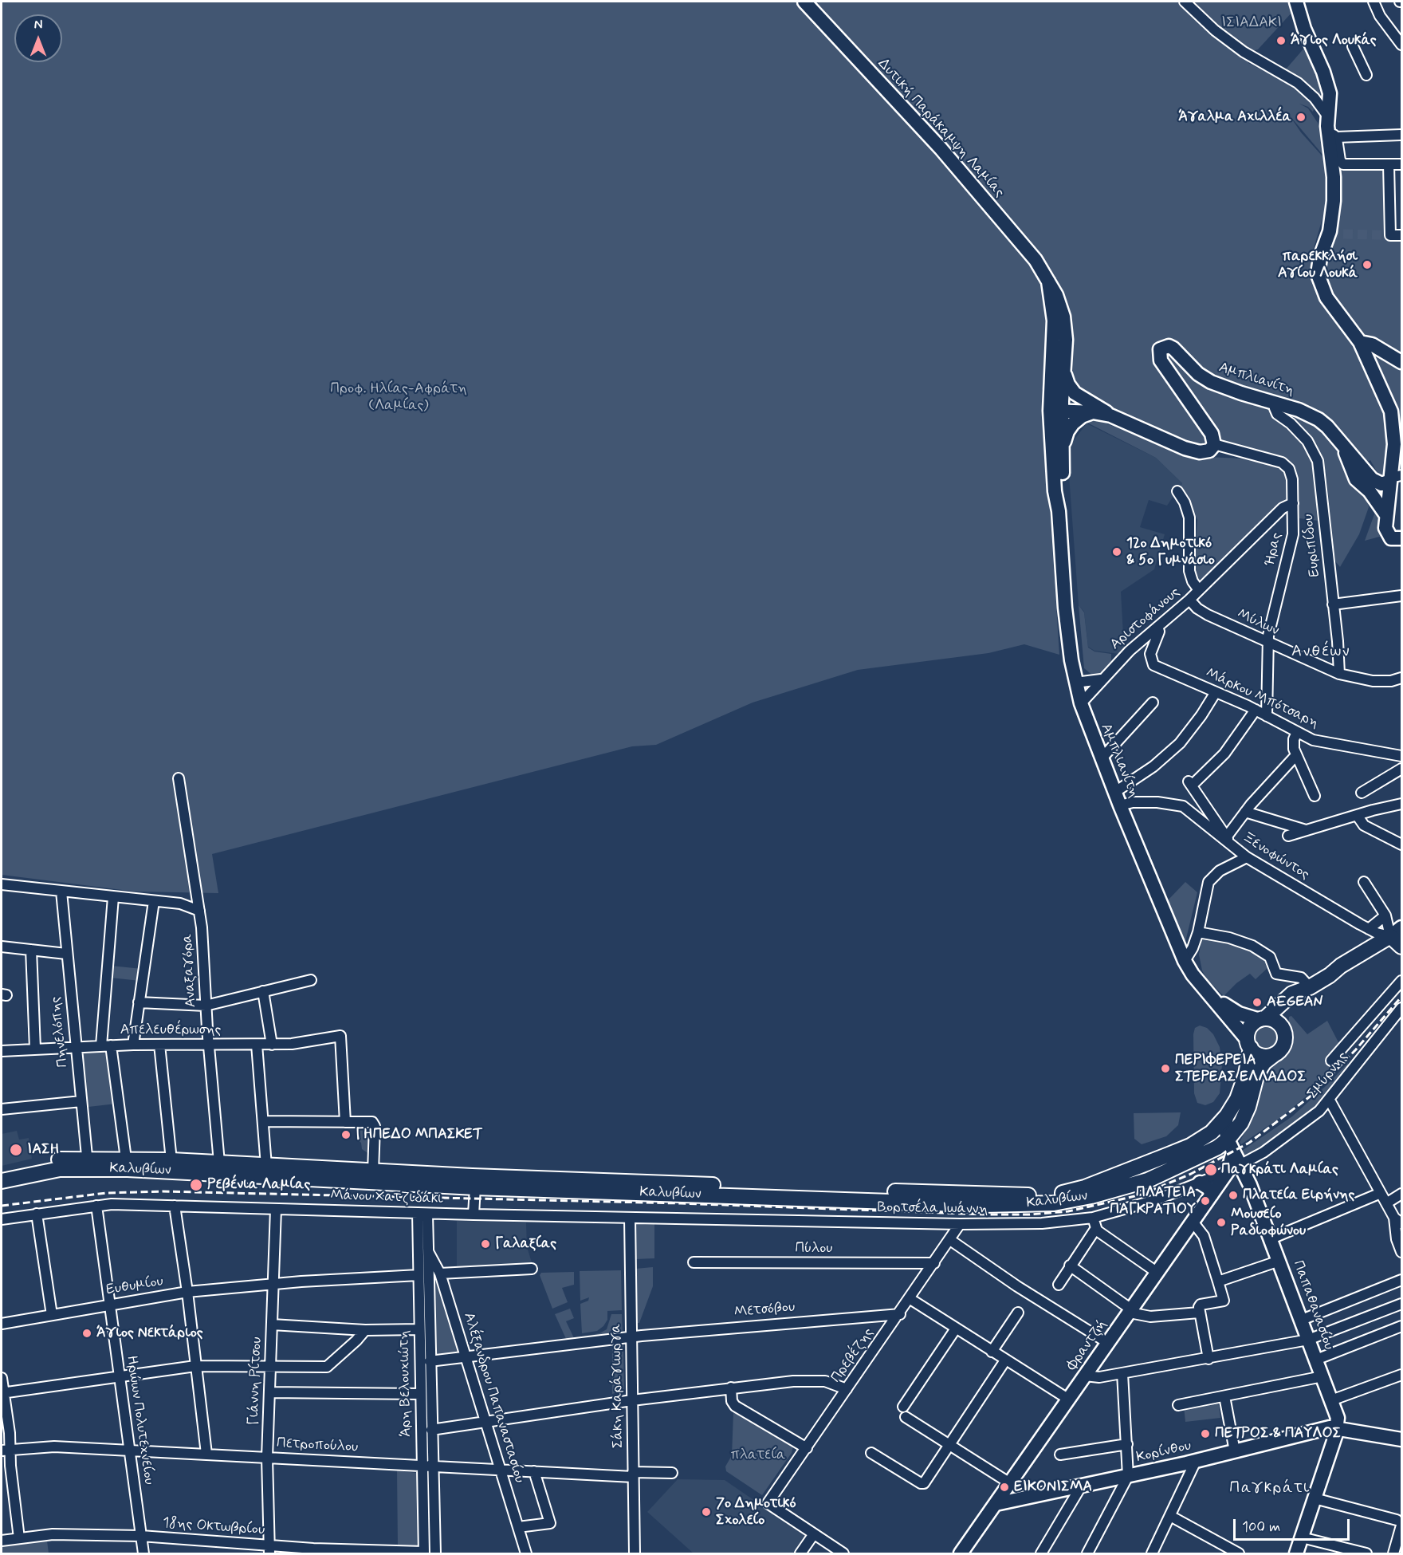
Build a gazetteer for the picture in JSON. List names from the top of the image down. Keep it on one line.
{"streets":{"main road":["Δυτική Παράκαμψη Λαμίας","Αμπλιανίτη","Καλυβίων","Παπαθανασίου","Φραντζή","Κορίνθου"],"street":["Ευριπίδου","Ήρας","Αριστοφάνους","Μύλων","Μάρκου Μπότσαρη","Ξενοφώντος","Αναξαγόρα","Απελευθέρωσης","Πηνελόπης","Σμύρνης","Μάνου Χατζιδάκι","Βορτσέλα Ιωάννη","Πύλου","Ευθυμίου","Μετσόβου","Πρεβέζης","Γιάννη Ρίτσου","Άρη Βελουχιώτη","Σάκη Καράγιωργα","Αλέξανδρου Παπαναστασίου","Ηρώων Πολυτεχνείου","Πετροπούλου","18ης Οκτωβρίου"]},"crossings":[["Δυτική Παράκαμψη Λαμίας","Αμπλιανίτη"],["Αμπλιανίτη","Ευριπίδου"],["Αμπλιανίτη","Ήρας"],["Αμπλιανίτη","Αριστοφάνους"],["Αμπλιανίτη","Ξενοφώντος"],["Αμπλιανίτη","Καλυβίων"],["Ευριπίδου","Μύλων"],["Ήρας","Αριστοφάνους"],["Ήρας","Μύλων"],["Ήρας","Μάρκου Μπότσαρη"],["Αριστοφάνους","Μύλων"],["Αριστοφάνους","Μάρκου Μπότσαρη"],["Αναξαγόρα","Απελευθέρωσης"],["Αναξαγόρα","Καλυβίων"],["Απελευθέρωσης","Πηνελόπης"],["Πηνελόπης","Καλυβίων"],["Σμύρνης","Βορτσέλα Ιωάννη"],["Σμύρνης","Παπαθανασίου"],["Σμύρνης","Φραντζή"],["Καλυβίων","Παπαθανασίου"],["Καλυβίων","Φραντζή"],["Μάνου Χατζιδάκι","Βορτσέλα Ιωάννη"],["Μάνου Χατζιδάκι","Γιάννη Ρίτσου"],["Μάνου Χατζιδάκι","Άρη Βελουχιώτη"],["Μάνου Χατζιδάκι","Σάκη Καράγιωργα"],["Μάνου Χατζιδάκι","Ηρώων Πολυτεχνείου"],["Βορτσέλα Ιωάννη","Φραντζή"],["Βορτσέλα Ιωάννη","Πρεβέζης"],["Βορτσέλα Ιωάννη","Σάκη Καράγιωργα"],["Πύλου","Πρεβέζης"],["Ευθυμίου","Γιάννη Ρίτσου"],["Ευθυμίου","Άρη Βελουχιώτη"],["Ευθυμίου","Ηρώων Πολυτεχνείου"],["Παπαθανασίου","Φραντζή"],["Παπαθανασίου","Κορίνθου"],["Μετσόβου","Πρεβέζης"],["Μετσόβου","Άρη Βελουχιώτη"],["Μετσόβου","Σάκη Καράγιωργα"],["Μετσόβου","Αλέξανδρου Παπαναστασίου"],["Φραντζή","Κορίνθου"],["Γιάννη Ρίτσου","Πετροπούλου"],["Γιάννη Ρίτσου","18ης Οκτωβρίου"],["Άρη Βελουχιώτη","Αλέξανδρου Παπαναστασίου"],["Άρη Βελουχιώτη","Πετροπούλου"],["Άρη Βελουχιώτη","18ης Οκτωβρίου"],["Σάκη Καράγιωργα","Πετροπούλου"],["Αλέξανδρου Παπαναστασίου","Πετροπούλου"],["Ηρώων Πολυτεχνείου","Πετροπούλου"],["Ηρώων Πολυτεχνείου","18ης Οκτωβρίου"]],"districts":["Ανθέων","Παγκράτι"],"parks":["ΙΣΙΑΔΑΚΙ","Προφ. Ηλίας-Αφράτη (Λαμίας)","πλατεία"],"places":["Άγιος Λουκάς","Άγαλμα Αχιλλέα","παρεκκλήσι Αγίου Λουκά","12ο Δημοτικό & 5ο Γυμνάσιο","AEGEAN","ΠΕΡΙΦΕΡΕΙΑ ΣΤΕΡΕΑΣ ΕΛΛΑΔΟΣ","ΓΗΠΕΔΟ ΜΠΑΣΚΕΤ","ΙΑΣΗ","Παγκράτι Λαμίας","Ρεβένια Λαμίας","Πλατεία Ειρήνης","ΠΛΑΤΕΙΑ ΠΑΓΚΡΑΤΙΟΥ","Μουσείο Ραδιοφώνου","Γαλαξίας","Άγιος Νεκτάριος","ΠΕΤΡΟΣ & ΠΑΥΛΟΣ","ΕΙΚΟΝΙΣΜΑ","7ο Δημοτικό Σχολείο"],"scale_bar":"100 m","north":"top"}
